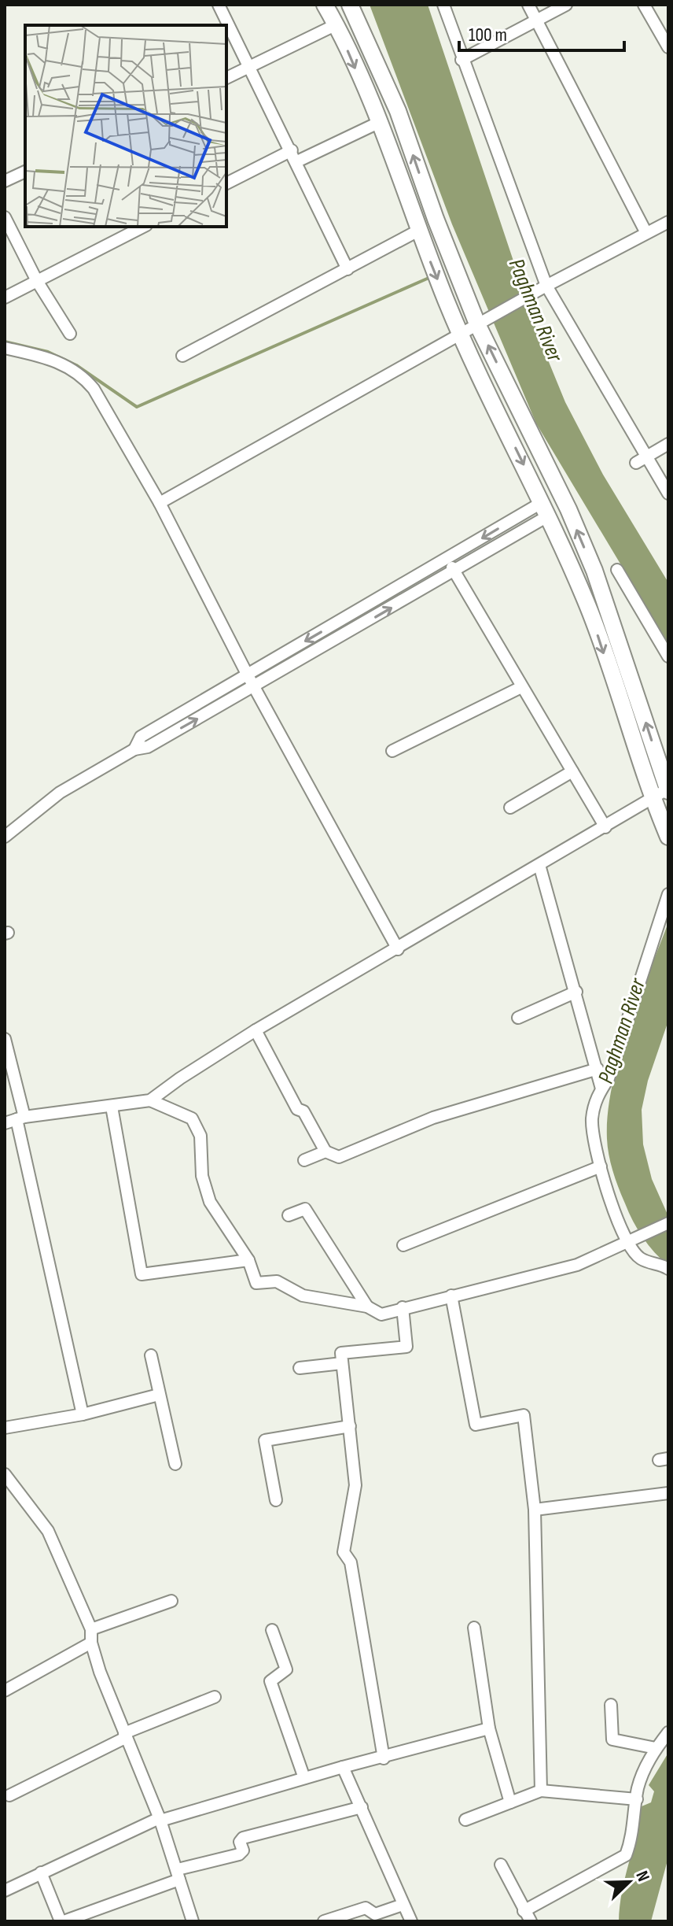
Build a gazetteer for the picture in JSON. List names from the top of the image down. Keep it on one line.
{"water":["Paghman River"],"scale_bar":"100 m","north":"top right"}
